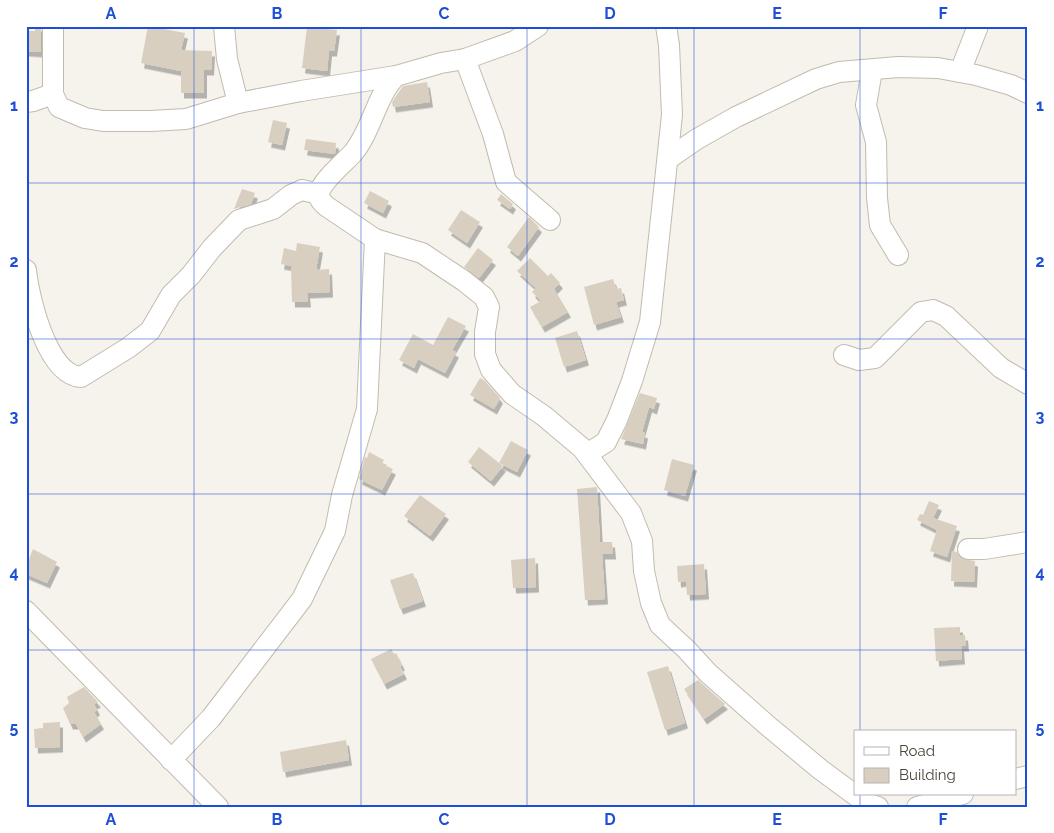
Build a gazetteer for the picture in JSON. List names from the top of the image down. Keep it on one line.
{"legend":["Road","Building"],"grid":{"columns":["A","B","C","D","E","F"],"rows":["1","2","3","4","5"]}}
